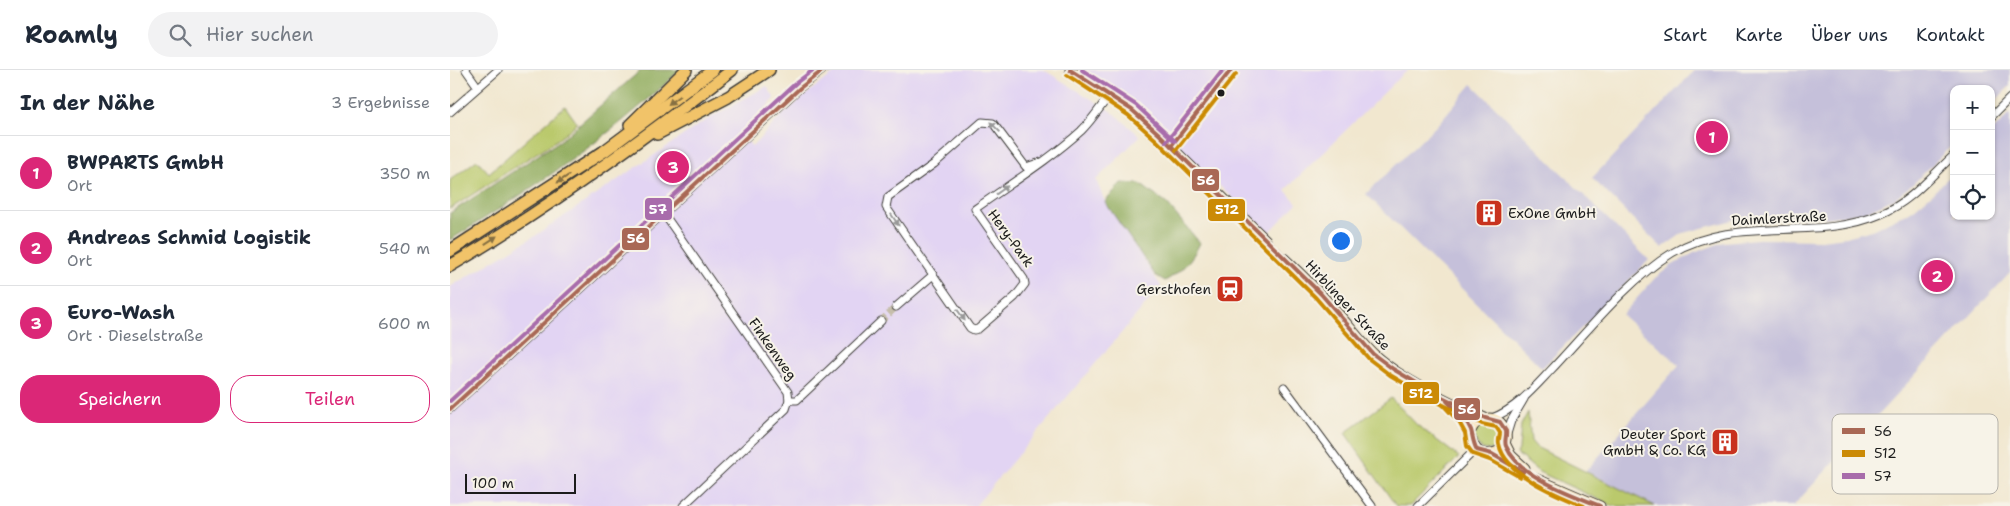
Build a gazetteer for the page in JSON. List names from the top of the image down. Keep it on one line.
{"streets":{"main road":["Hirblinger Straße"],"street":["Daimlerstraße","Hery-Park","Finkenweg"]},"crossings":[["Daimlerstraße","Hirblinger Straße"]],"places":{"building":["ExOne GmbH","Deuter Sport GmbH & Co. KG"],"station":["Gersthofen"]},"lines":["transit line 56","transit line 57","transit line 512"],"legend":["56","512","57"],"scale_bar":"100 m","page":{"header":"Roamly","search":"Hier suchen","nav":["Start","Karte","Über uns","Kontakt"],"heading":["In der Nähe","3 Ergebnisse"],"map_buttons":["+","−"],"pins":["1","3","2"],"list":[{"mark":"1","name":"BWPARTS GmbH","note":"Ort","value":"350 m"},{"mark":"2","name":"Andreas Schmid Logistik","note":"Ort","value":"540 m"},{"mark":"3","name":"Euro-Wash","note":"Ort · Dieselstraße","value":"600 m"}],"buttons":["Speichern","Teilen"],"scale":"100 m"}}
